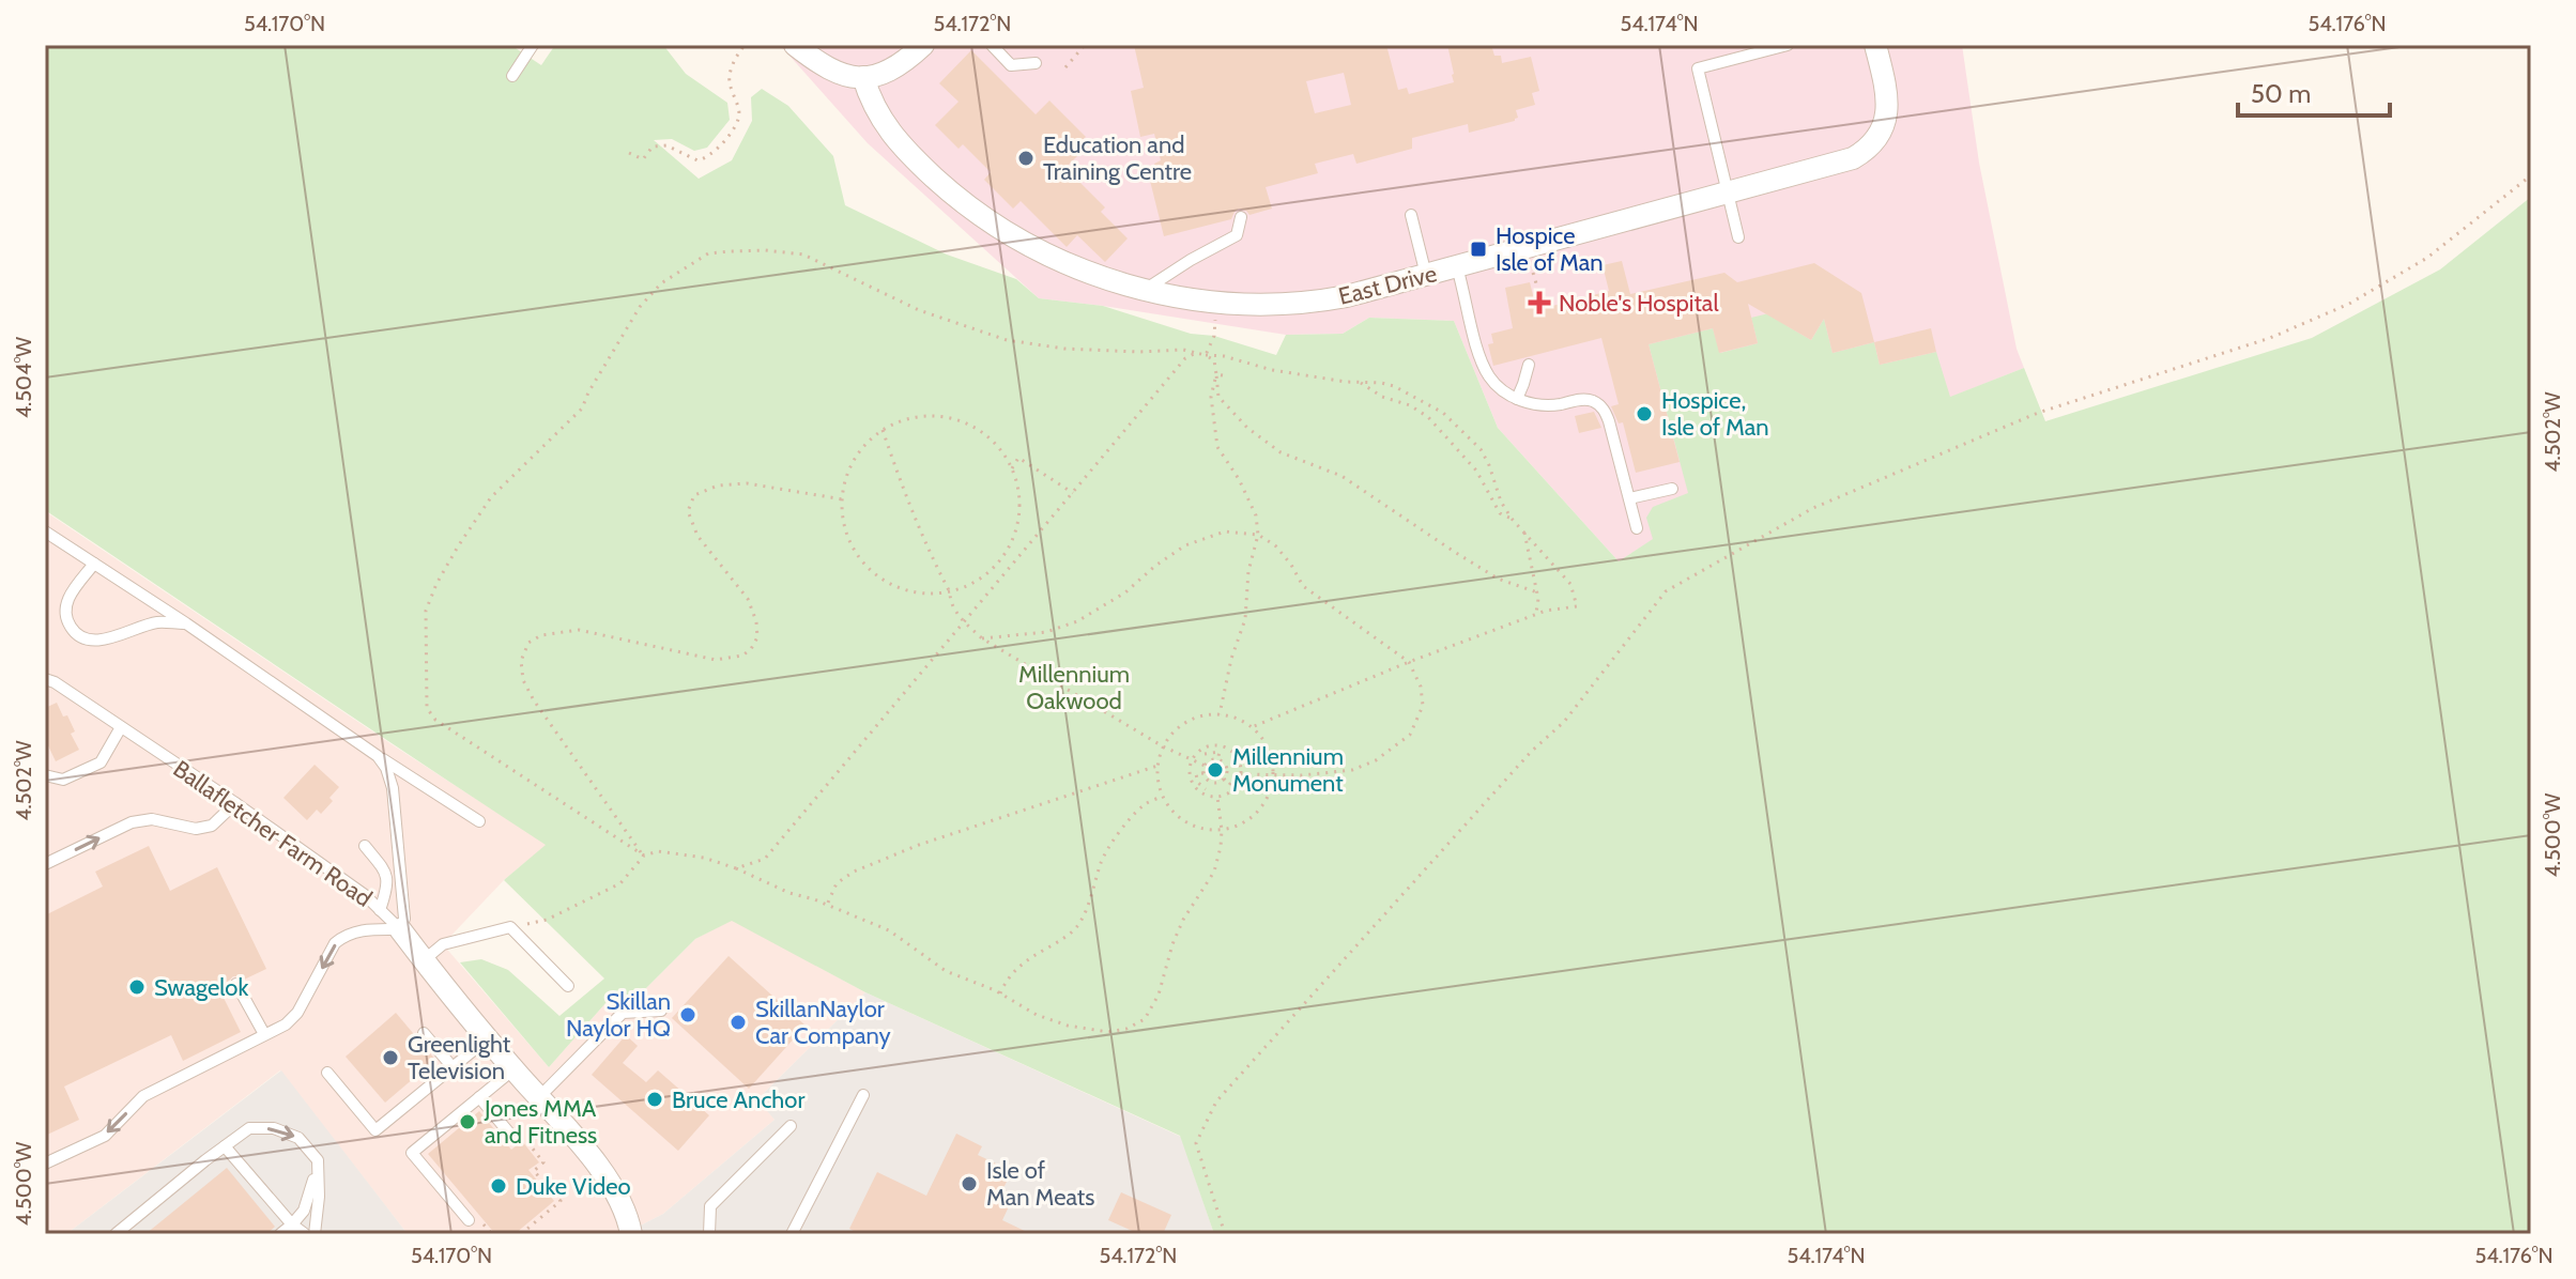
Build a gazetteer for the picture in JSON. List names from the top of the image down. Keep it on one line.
{"streets":{"street":["East Drive","Ballafletcher Farm Road"]},"parks":["Millennium Oakwood"],"places":{"other":["Education and Training Centre","Hospice, Isle of Man","Millennium Monument","Swagelok","Skillan Naylor HQ","SkillanNaylor Car Company","Greenlight Television","Bruce Anchor","Jones MMA and Fitness","Isle of Man Meats","Duke Video"],"transit":["Hospice Isle of Man"],"health":["Noble's Hospital"]},"scale_bar":"50 m","coordinates":["54.170°N","54.172°N","54.174°N","54.176°N","4.504°W","4.502°W","4.500°W"]}
